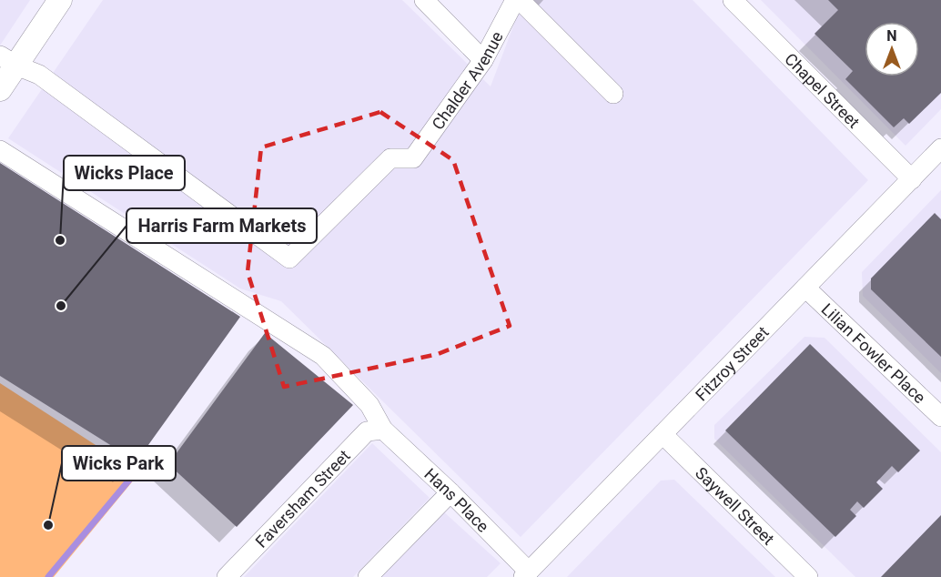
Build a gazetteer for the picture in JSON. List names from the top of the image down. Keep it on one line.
{"streets":{"street":["Chalder Avenue","Chapel Street","Lilian Fowler Place","Fitzroy Street","Faversham Street","Hans Place","Saywell Street"]},"crossings":[["Chapel Street","Fitzroy Street"],["Lilian Fowler Place","Fitzroy Street"],["Fitzroy Street","Hans Place"],["Fitzroy Street","Saywell Street"],["Faversham Street","Hans Place"]],"places":["Wicks Place","Harris Farm Markets","Wicks Park"],"north":"top"}
